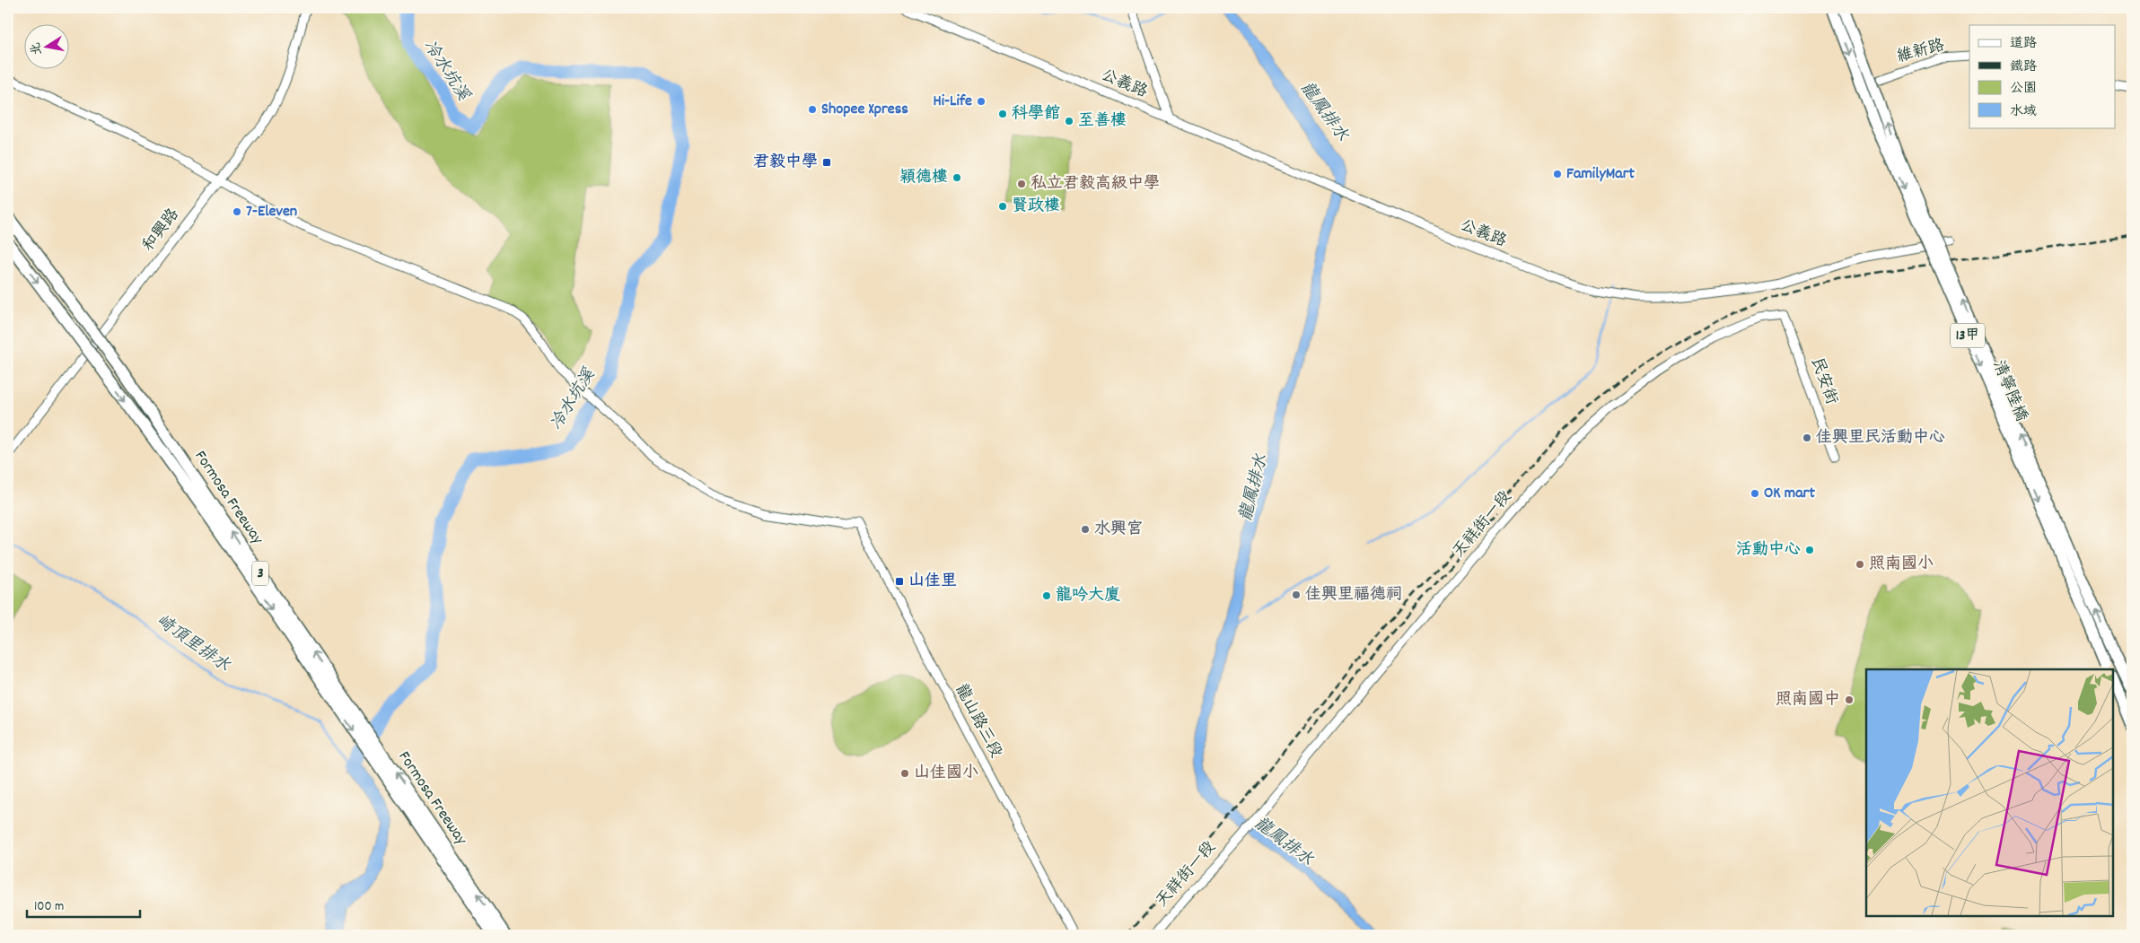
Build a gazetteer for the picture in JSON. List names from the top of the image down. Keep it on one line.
{"streets":{"highway":["Formosa Freeway","3"],"main road":["13甲","清寧陸橋"],"street":["維新路","公義路","和興路","民安街","天祥街一段","龍山路三段"]},"crossings":[["和興路","龍山路三段"],["民安街","天祥街一段"]],"water":["冷水坑溪","龍鳳排水","崎頂里排水"],"places":{"other":["Hi-Life","Shopee Xpress","科學館","至善樓","FamilyMart","穎德樓","私立君毅高級中學","賢政樓","7-Eleven","佳興里民活動中心","OK mart","水興宮","活動中心","照南國小","佳興里福德祠","龍吟大廈","照南國中","山佳國小"],"transit":["君毅中學","山佳里"]},"legend":["道路","鐵路","公園","水域"],"scale_bar":"100 m","north":"left"}
